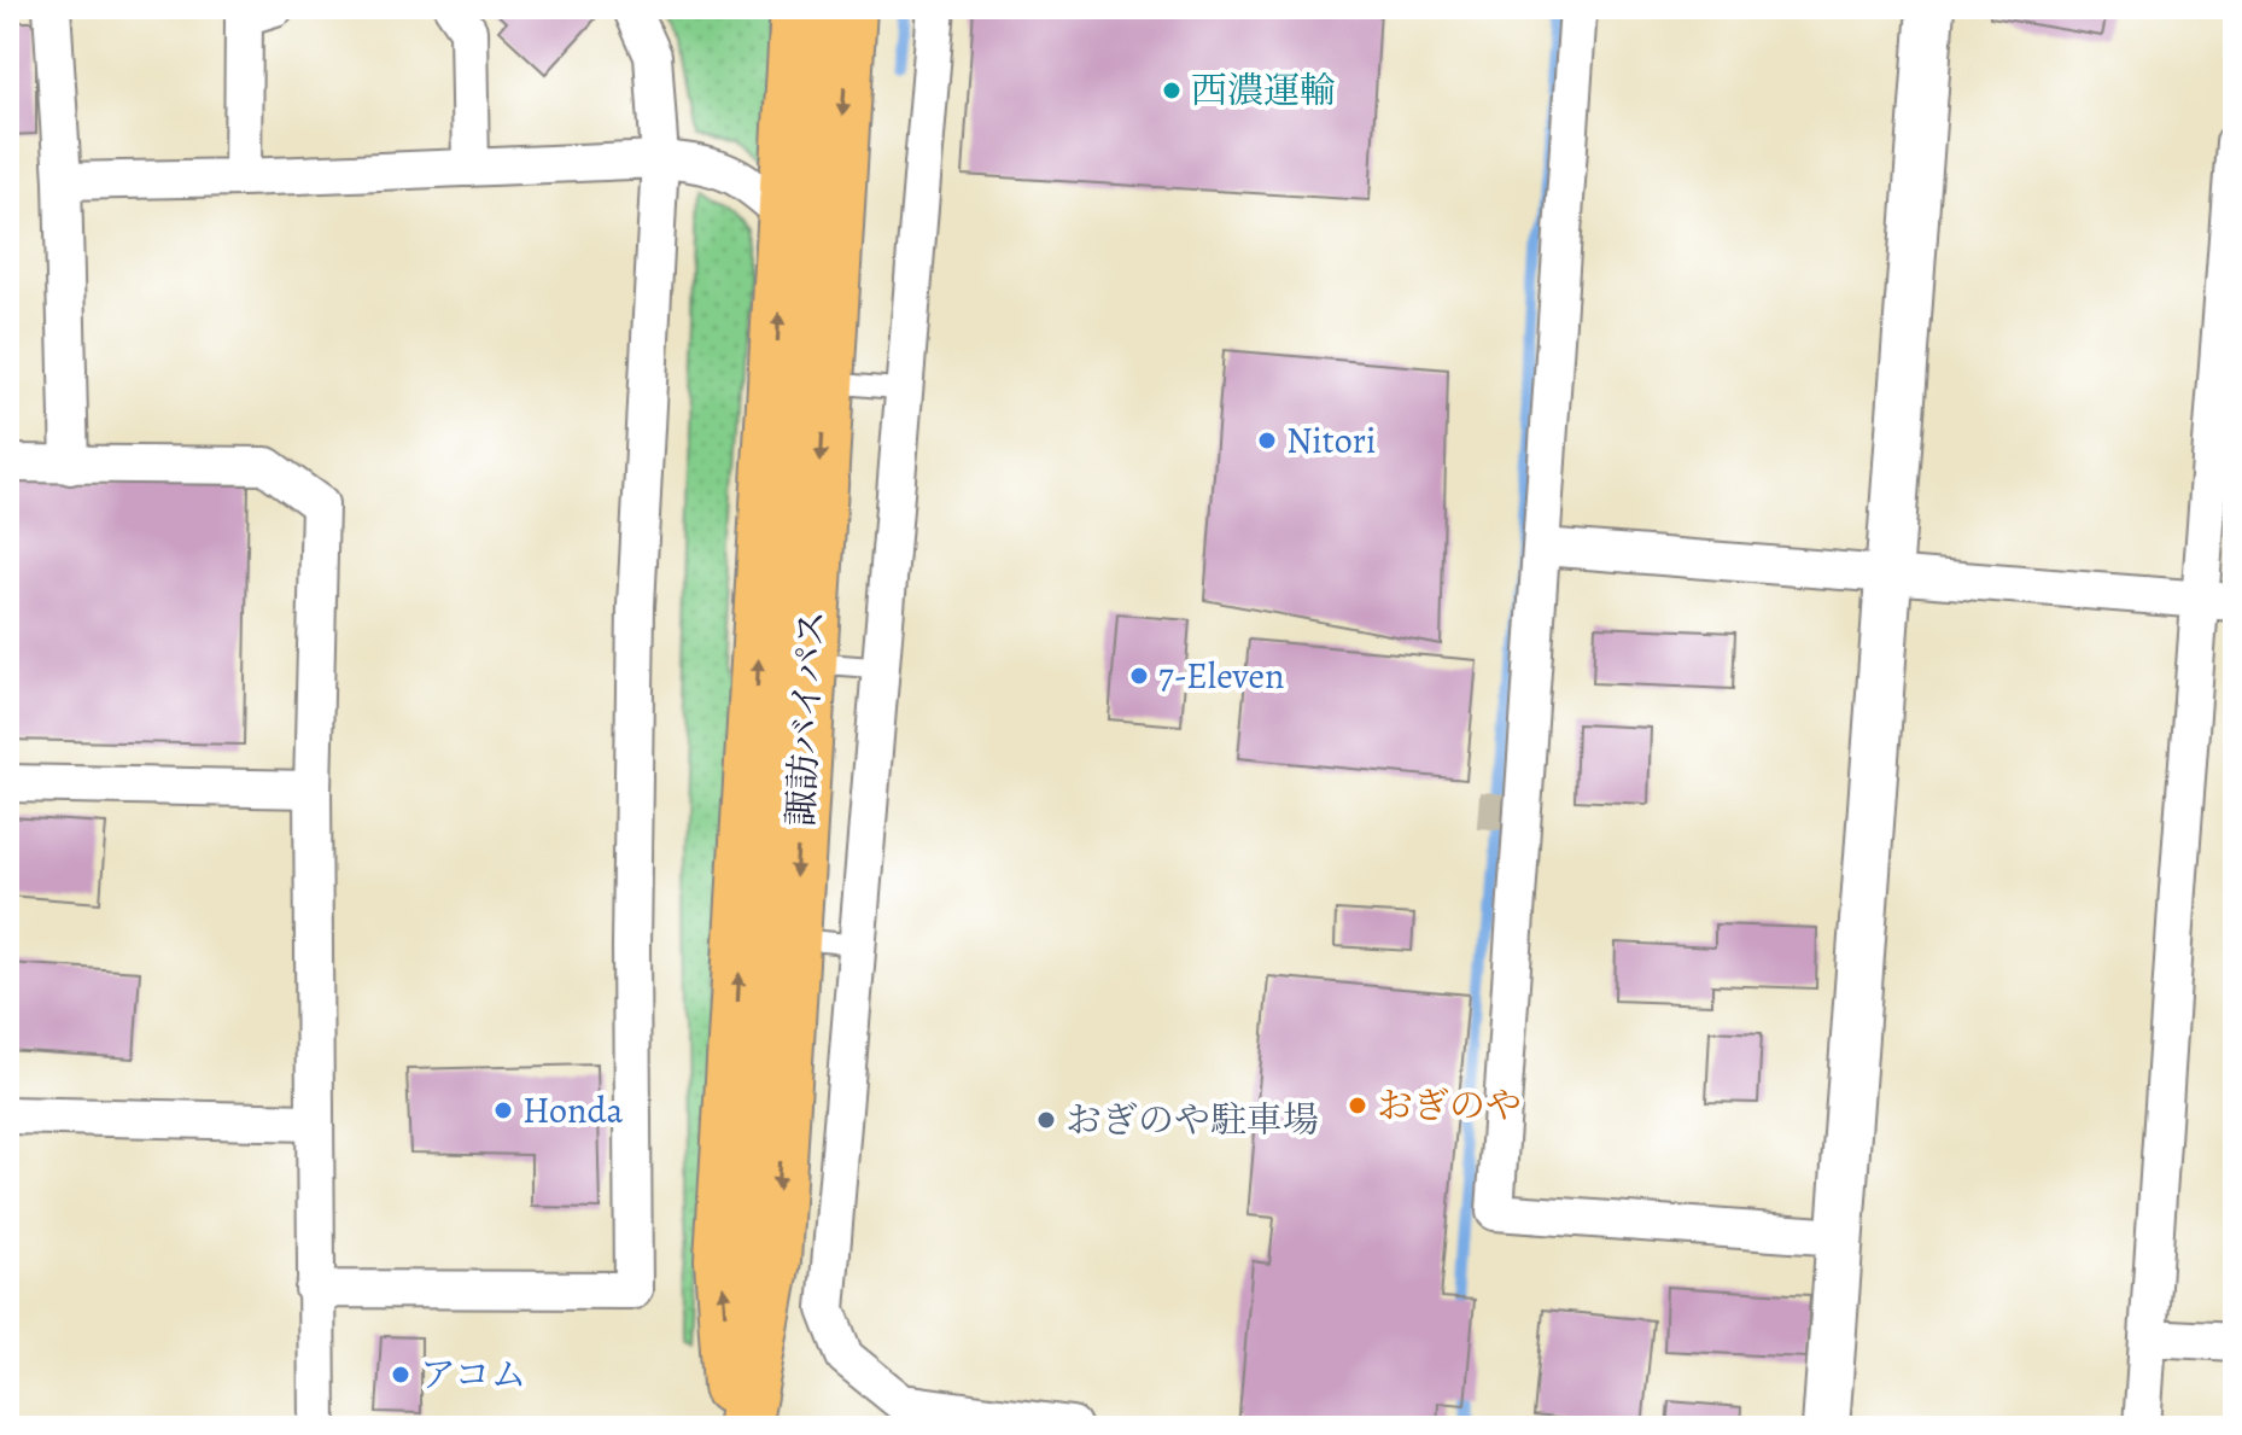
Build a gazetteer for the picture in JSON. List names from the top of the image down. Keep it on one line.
{"streets":{"highway":["諏訪バイパス"]},"places":["西濃運輸","Nitori","7-Eleven","おぎのや","Honda","おぎのや駐車場","アコム"]}
